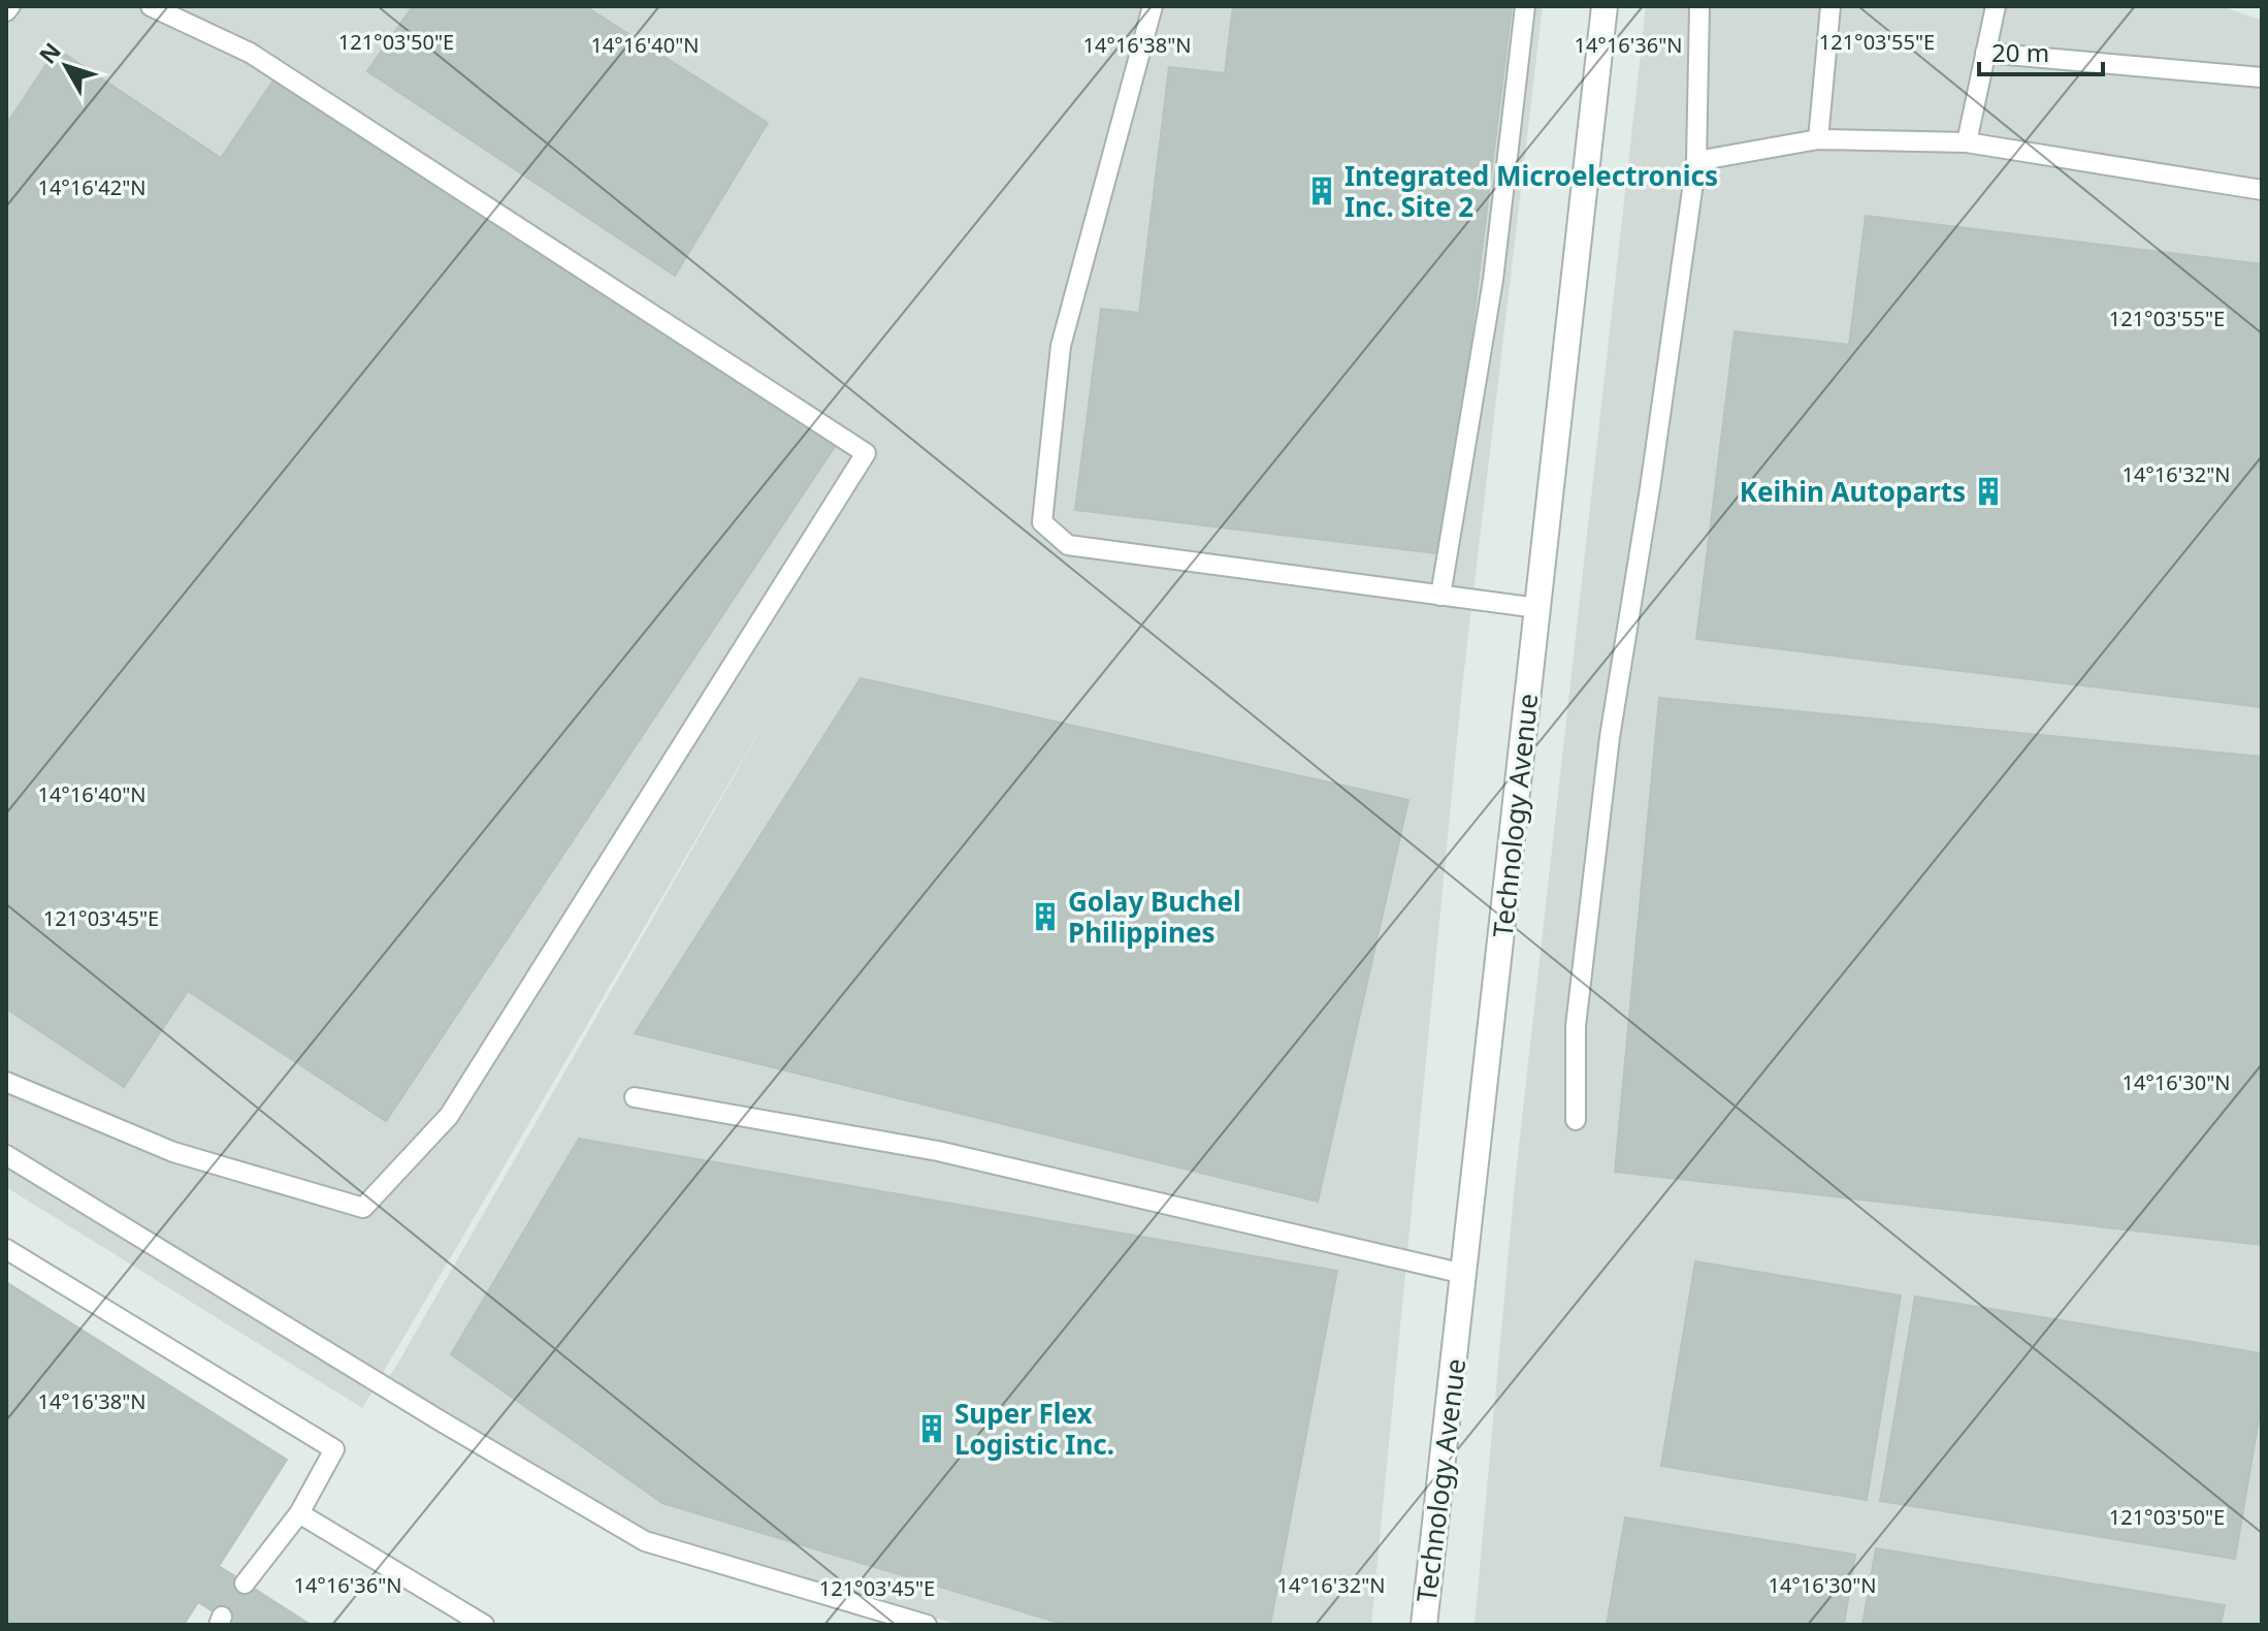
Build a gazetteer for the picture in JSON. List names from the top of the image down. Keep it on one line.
{"streets":{"street":["Technology Avenue"]},"places":{"building":["Integrated Microelectronics Inc. Site 2","Keihin Autoparts","Golay Buchel Philippines","Super Flex Logistic Inc."]},"scale_bar":"20 m","north":"top left","coordinates":["121°03'50\"E","121°03'55\"E","14°16'40\"N","14°16'38\"N","14°16'36\"N","14°16'42\"N","14°16'32\"N","121°03'45\"E","14°16'30\"N"]}
